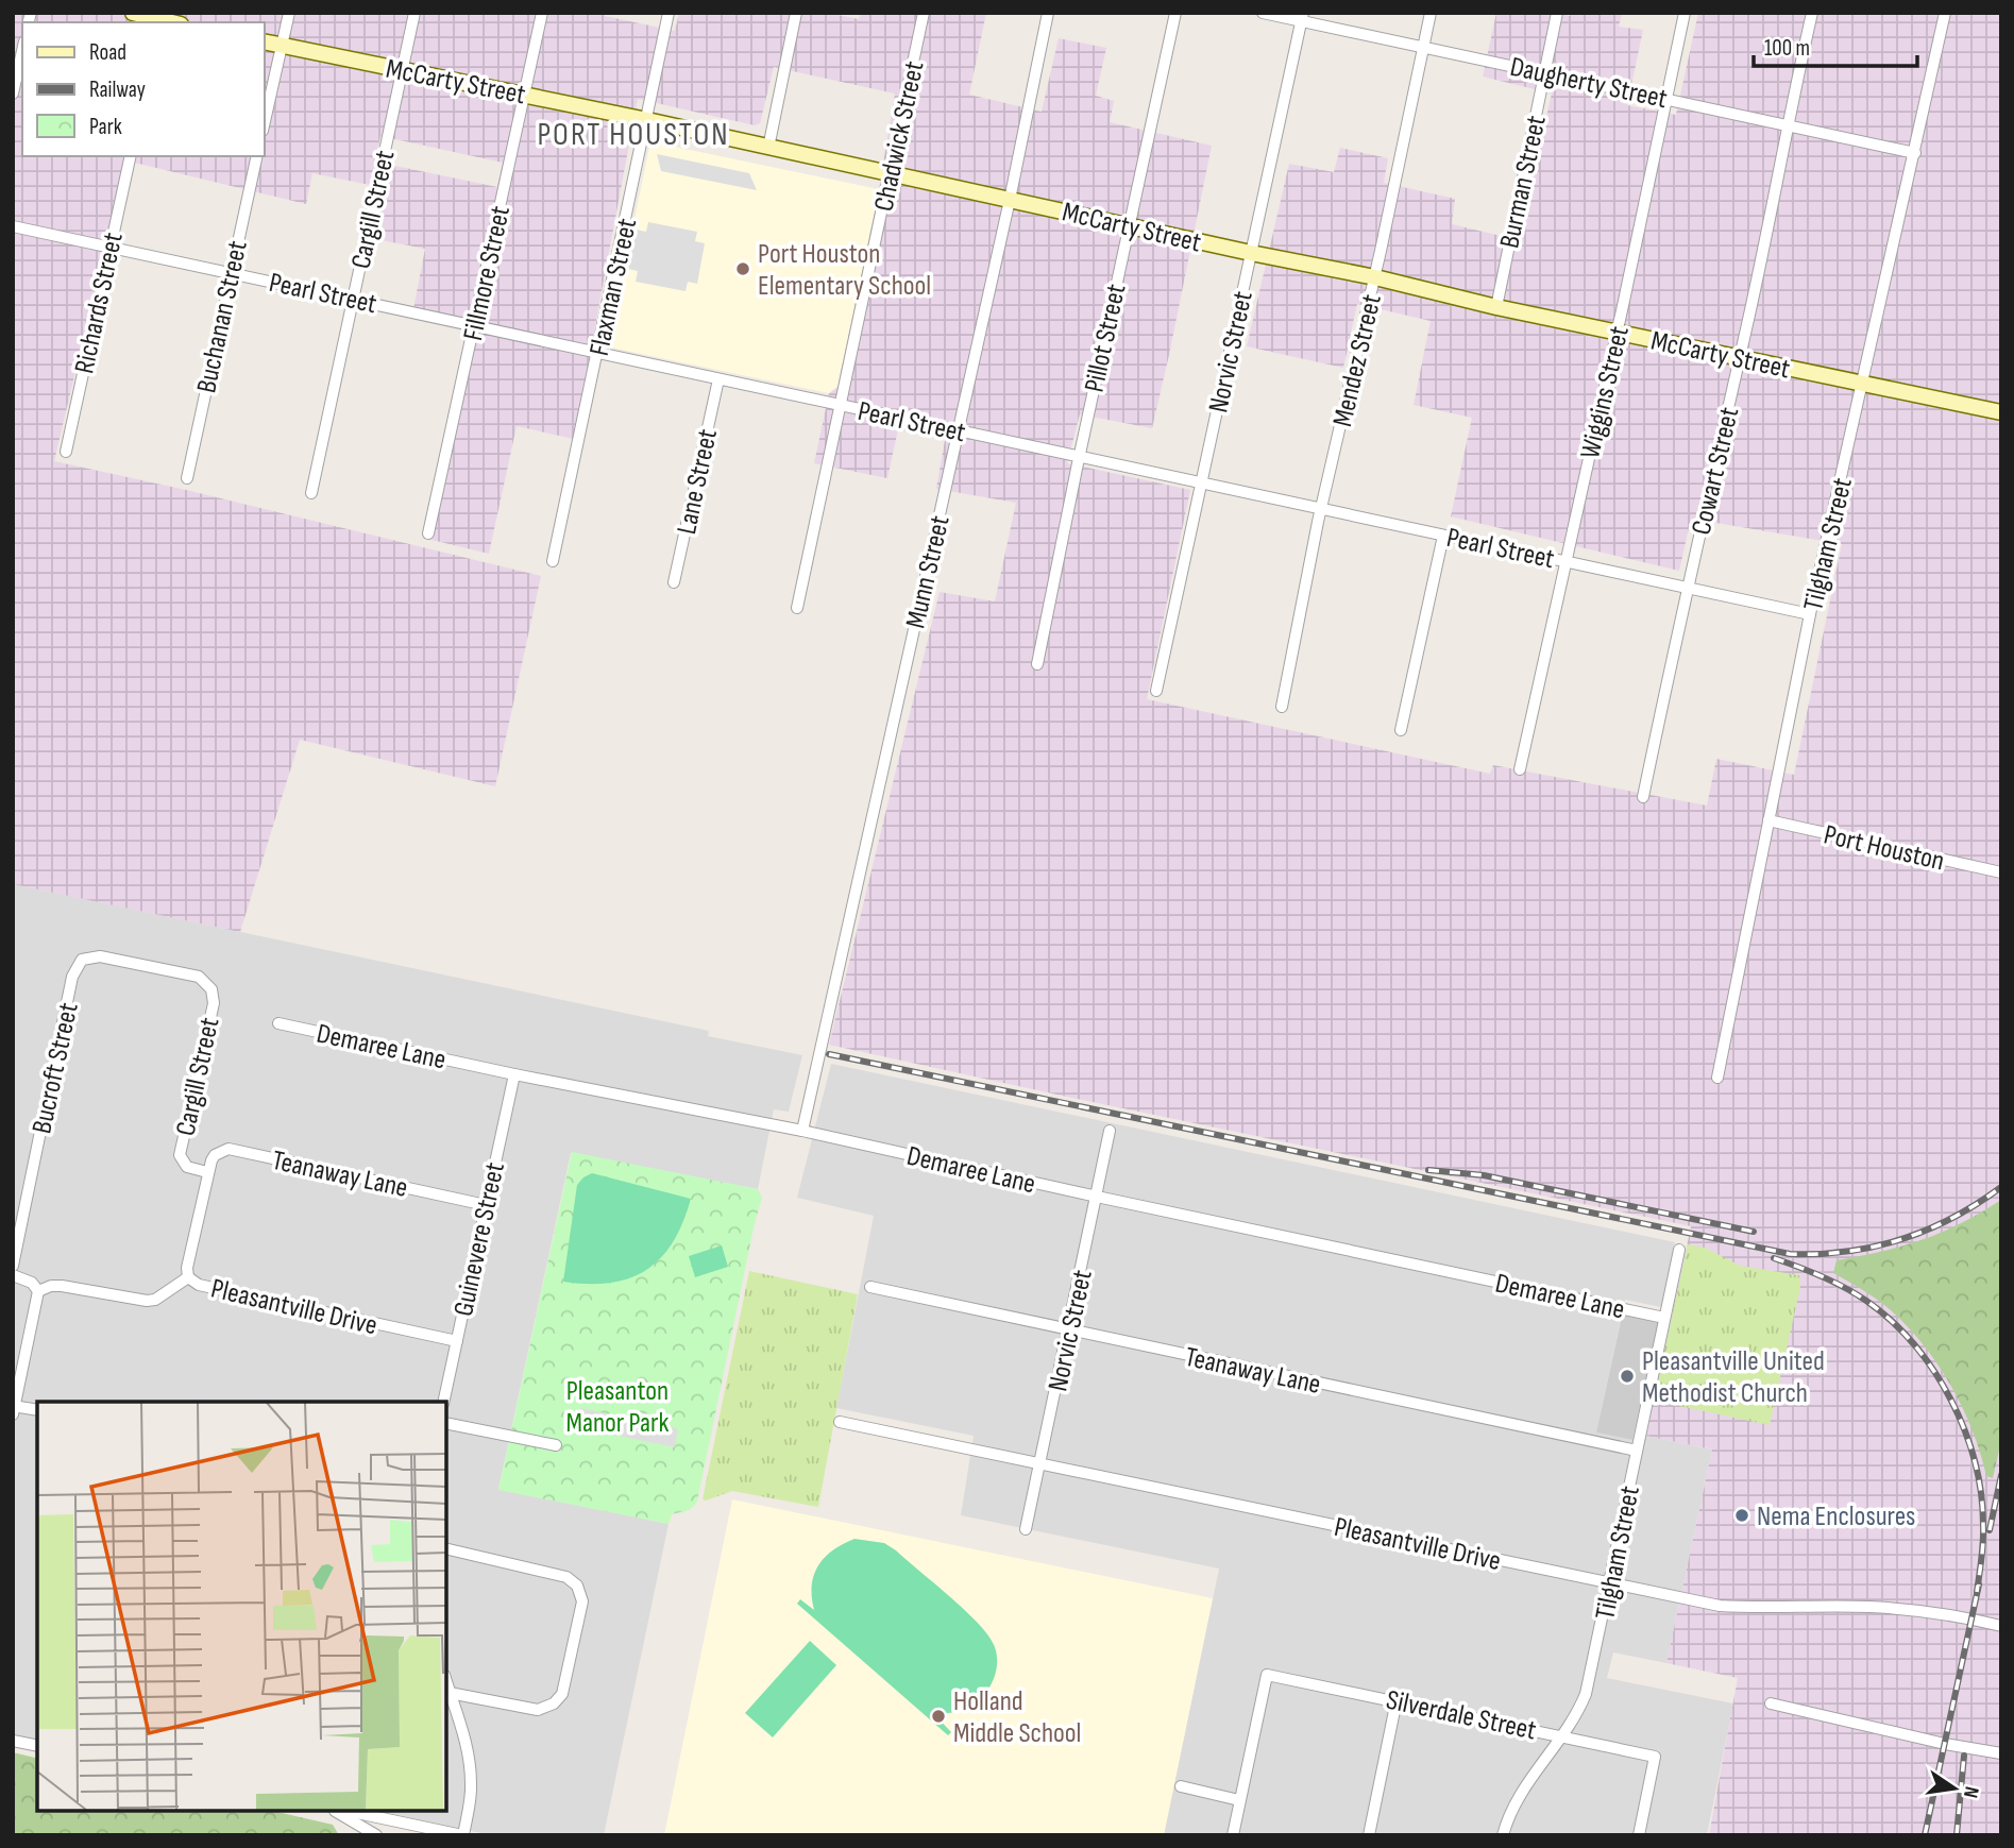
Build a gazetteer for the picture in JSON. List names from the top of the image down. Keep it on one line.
{"streets":{"main road":["McCarty Street"],"street":["Daugherty Street","Chadwick Street","Burman Street","Cargill Street","Fillmore Street","Flaxman Street","Pearl Street","Richards Street","Buchanan Street","Pillot Street","Norvic Street","Mendez Street","Wiggins Street","Cowart Street","Lane Street","Tilgham Street","Munn Street","Port Houston","Demaree Lane","Bucroft Street","Teanaway Lane","Guinevere Street","Pleasantville Drive","Silverdale Street"]},"crossings":[["McCarty Street","Chadwick Street"],["McCarty Street","Burman Street"],["McCarty Street","Cargill Street"],["McCarty Street","Fillmore Street"],["McCarty Street","Flaxman Street"],["McCarty Street","Pillot Street"],["McCarty Street","Norvic Street"],["McCarty Street","Mendez Street"],["McCarty Street","Wiggins Street"],["McCarty Street","Cowart Street"],["McCarty Street","Tilgham Street"],["McCarty Street","Munn Street"],["Daugherty Street","Burman Street"],["Daugherty Street","Norvic Street"],["Daugherty Street","Mendez Street"],["Daugherty Street","Wiggins Street"],["Daugherty Street","Cowart Street"],["Daugherty Street","Tilgham Street"],["Chadwick Street","Pearl Street"],["Cargill Street","Pearl Street"],["Cargill Street","Bucroft Street"],["Cargill Street","Teanaway Lane"],["Cargill Street","Pleasantville Drive"],["Fillmore Street","Pearl Street"],["Flaxman Street","Pearl Street"],["Pearl Street","Richards Street"],["Pearl Street","Buchanan Street"],["Pearl Street","Pillot Street"],["Pearl Street","Norvic Street"],["Pearl Street","Mendez Street"],["Pearl Street","Wiggins Street"],["Pearl Street","Cowart Street"],["Pearl Street","Lane Street"],["Pearl Street","Tilgham Street"],["Pearl Street","Munn Street"],["Norvic Street","Demaree Lane"],["Norvic Street","Teanaway Lane"],["Norvic Street","Pleasantville Drive"],["Tilgham Street","Port Houston"],["Tilgham Street","Demaree Lane"],["Tilgham Street","Teanaway Lane"],["Tilgham Street","Pleasantville Drive"],["Tilgham Street","Silverdale Street"],["Munn Street","Demaree Lane"],["Demaree Lane","Guinevere Street"],["Teanaway Lane","Guinevere Street"],["Guinevere Street","Pleasantville Drive"]],"districts":["PORT HOUSTON"],"parks":["Pleasanton Manor Park"],"places":["Port Houston Elementary School","Pleasantville United Methodist Church","Nema Enclosures","Holland Middle School"],"legend":["Road","Railway","Park"],"scale_bar":"100 m","north":"right"}
